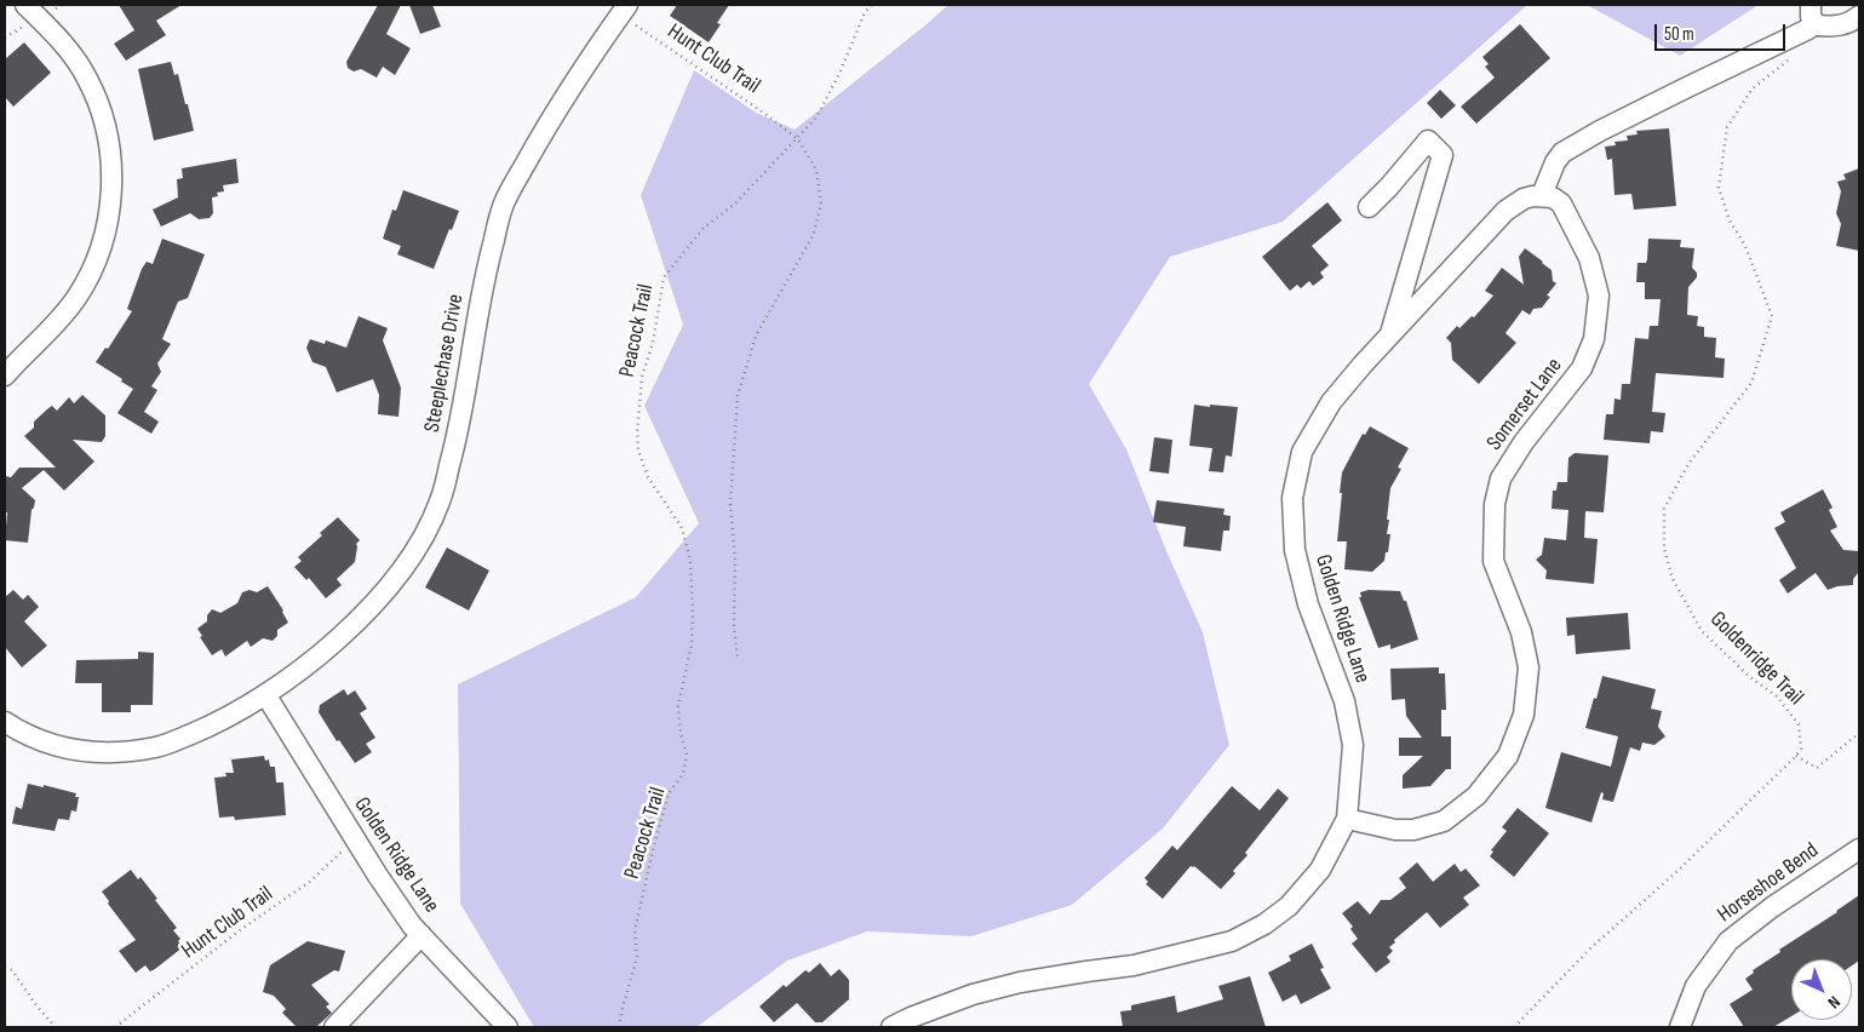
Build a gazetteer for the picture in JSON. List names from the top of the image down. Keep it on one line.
{"streets":{"street":["Steeplechase Drive","Somerset Lane","Golden Ridge Lane","Horseshoe Bend"],"path":["Hunt Club Trail","Peacock Trail","Goldenridge Trail"]},"crossings":[["Hunt Club Trail","Peacock Trail"],["Hunt Club Trail","Steeplechase Drive"],["Hunt Club Trail","Golden Ridge Lane"],["Steeplechase Drive","Golden Ridge Lane"],["Somerset Lane","Golden Ridge Lane"]],"scale_bar":"50 m","north":"bottom right"}
